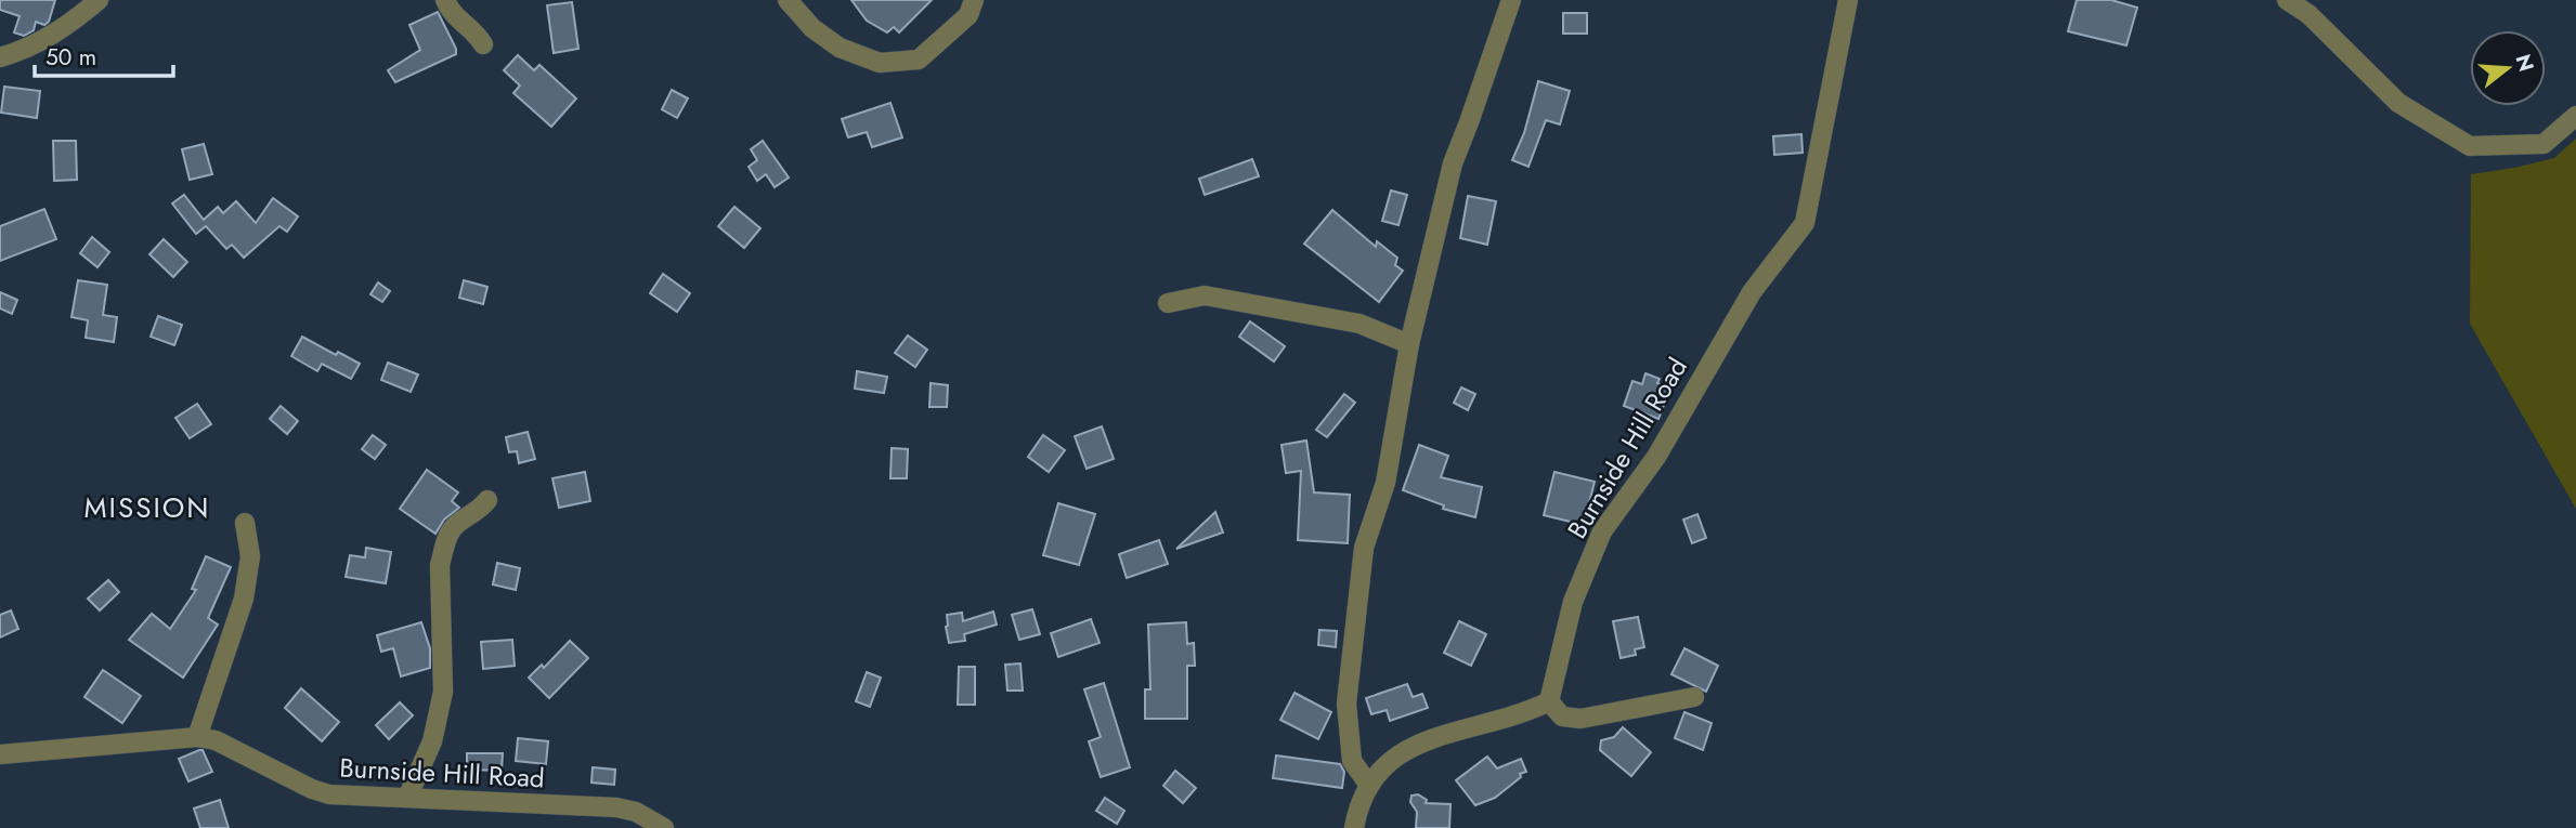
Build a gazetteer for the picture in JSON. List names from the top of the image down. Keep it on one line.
{"streets":{"street":["Burnside Hill Road"]},"districts":["MISSION"],"scale_bar":"50 m","north":"right"}
